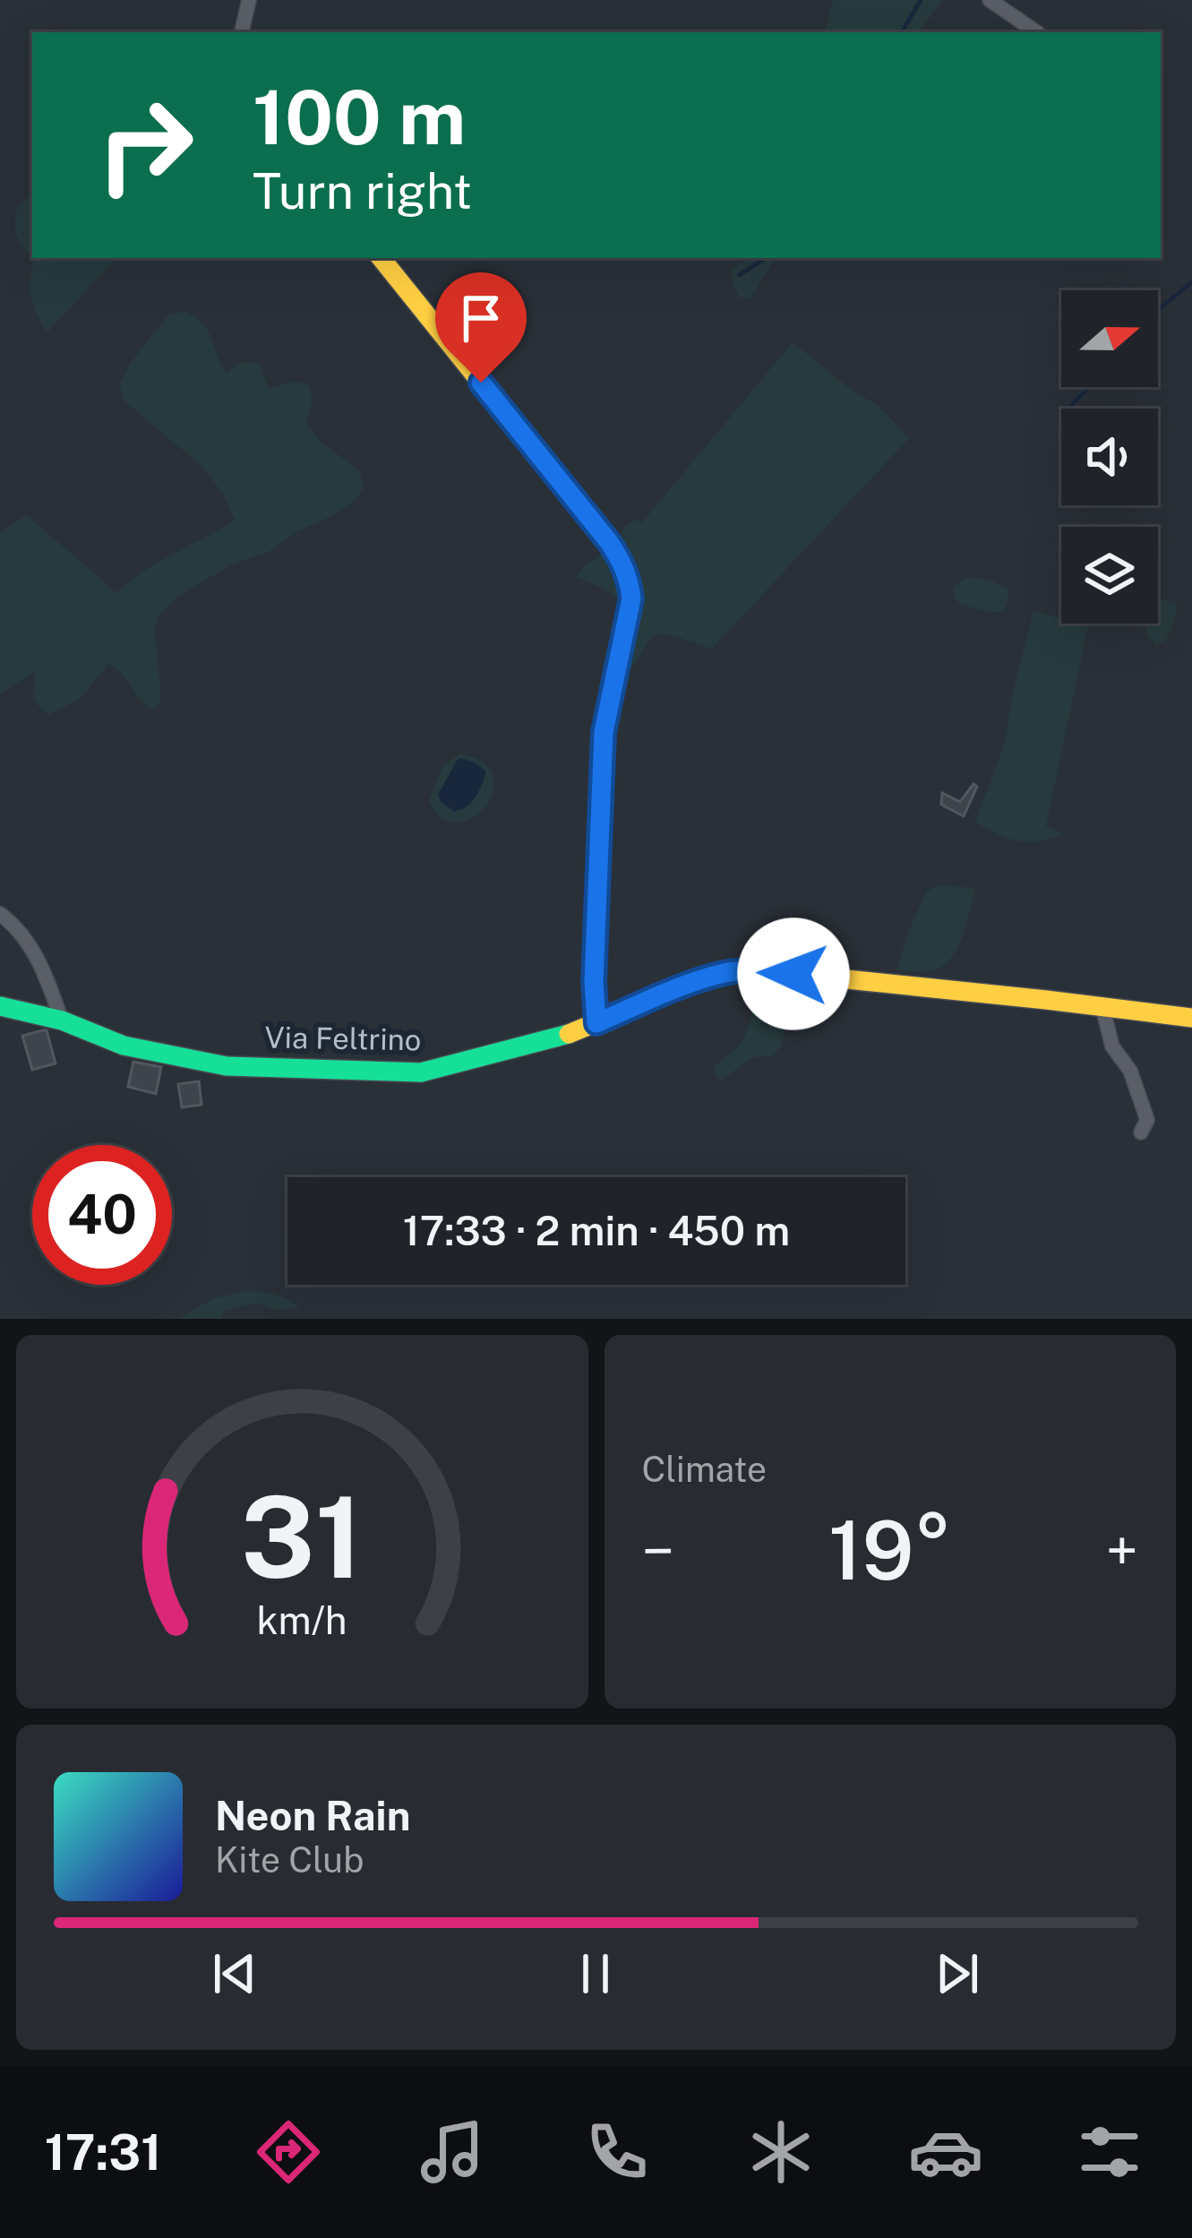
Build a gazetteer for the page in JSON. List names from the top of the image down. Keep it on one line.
{"streets":{"street":["Via Feltrino"]},"north":"right","page":{"turn":["100 m","Turn right"],"limit":"40","trip":"17:33 · 2 min · 450 m","tile":"Climate","heat":["−","19°","+"],"song":["Neon Rain","Kite Club"],"tabs":"17:31","gauge":["31","km/h"]}}
